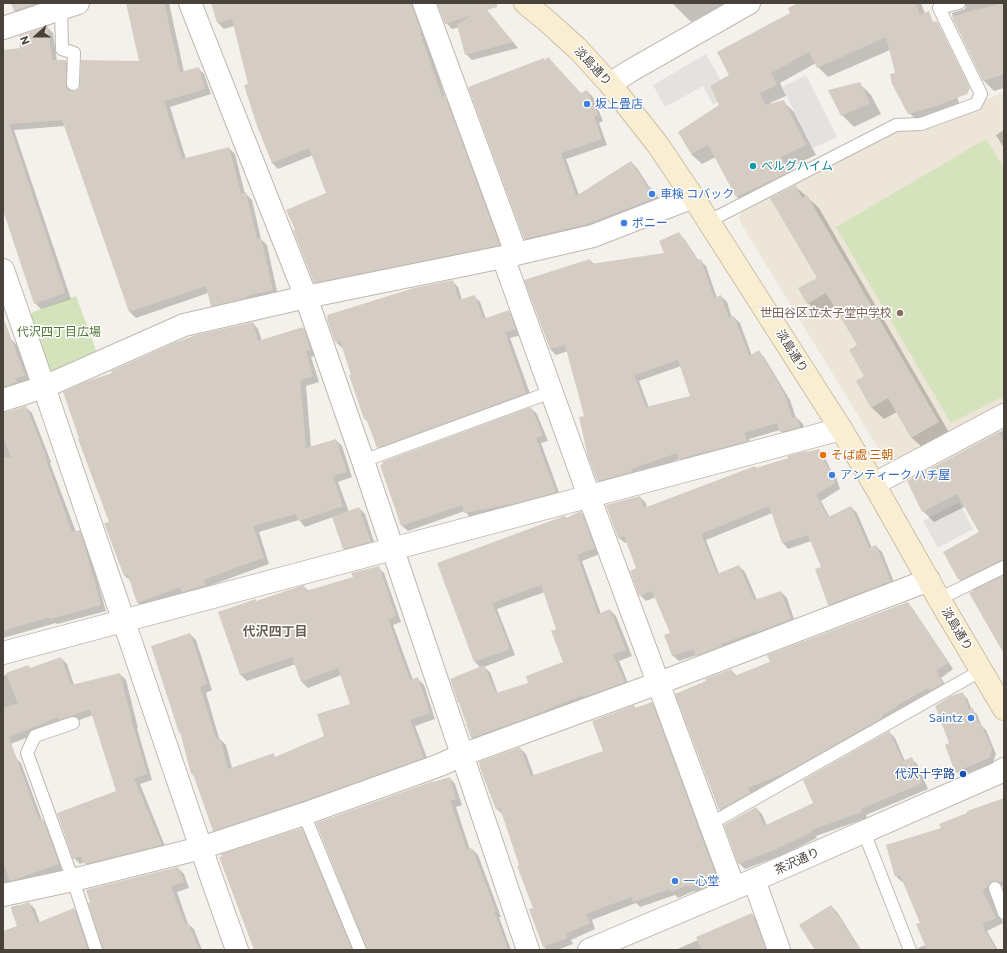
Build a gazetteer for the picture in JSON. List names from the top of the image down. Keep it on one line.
{"streets":{"main road":["淡島通り"],"street":["茶沢通り"]},"districts":["代沢四丁目"],"parks":["代沢四丁目広場"],"places":["坂上畳店","ベルグハイム","車検 コバック","ポニー","世田谷区立太子堂中学校","そば處 三朝","アンティーク ハチ屋","Saintz","代沢十字路","一心堂"],"north":"left"}
